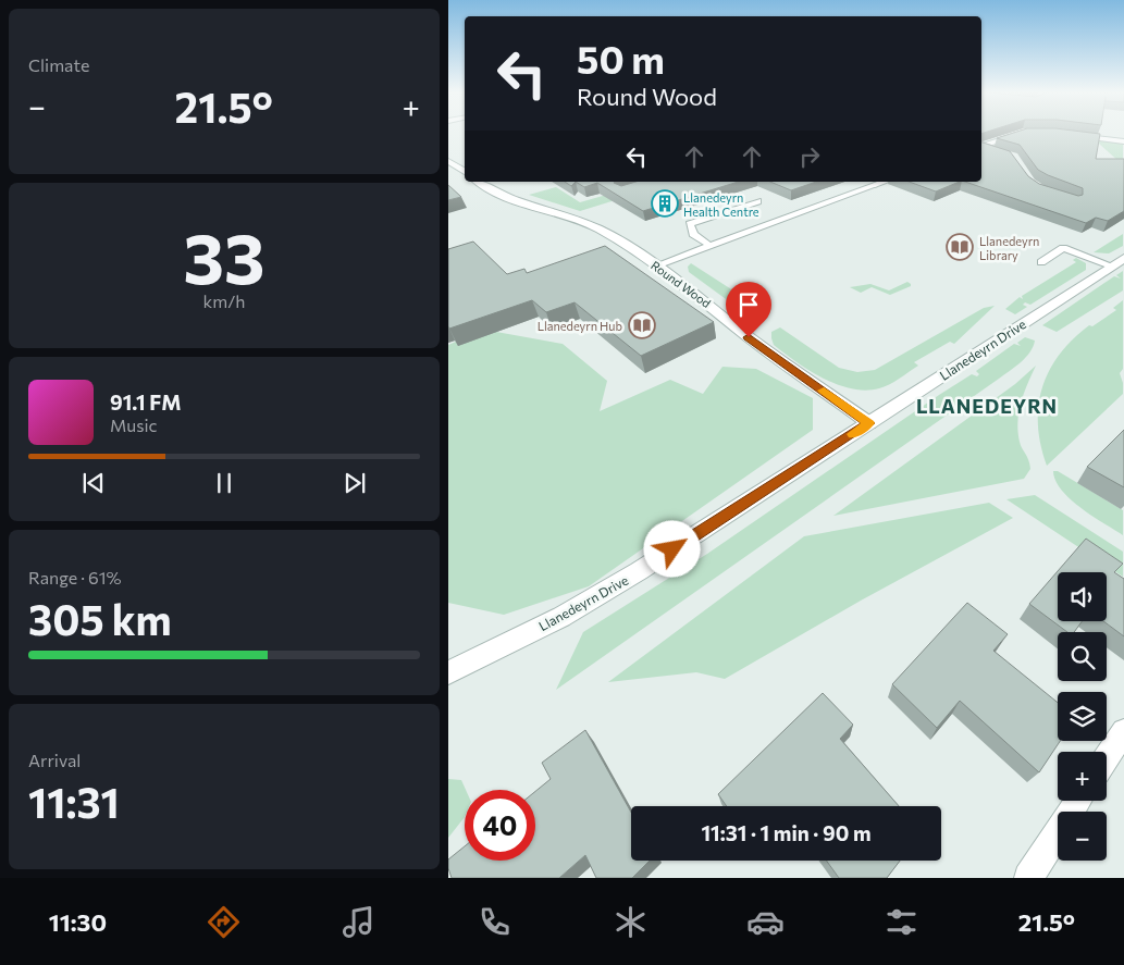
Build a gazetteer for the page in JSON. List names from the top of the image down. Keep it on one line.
{"streets":{"street":["Round Wood","Llanedeyrn Drive"]},"crossings":[["Round Wood","Llanedeyrn Drive"]],"districts":["LLANEDEYRN"],"places":{"building":["Llanedeyrn Health Centre"],"library":["Llanedeyrn Library","Llanedeyrn Hub"]},"page":{"tile":["Climate",["33","km/h"],["Range · 61%","305 km"],["Arrival","11:31"]],"turn":["50 m","Round Wood"],"heat":["−","21.5°","+"],"song":["91.1 FM","Music"],"map_buttons":["+","−"],"limit":"40","trip":"11:31 · 1 min · 90 m","tabs":["11:30","21.5°"]}}
